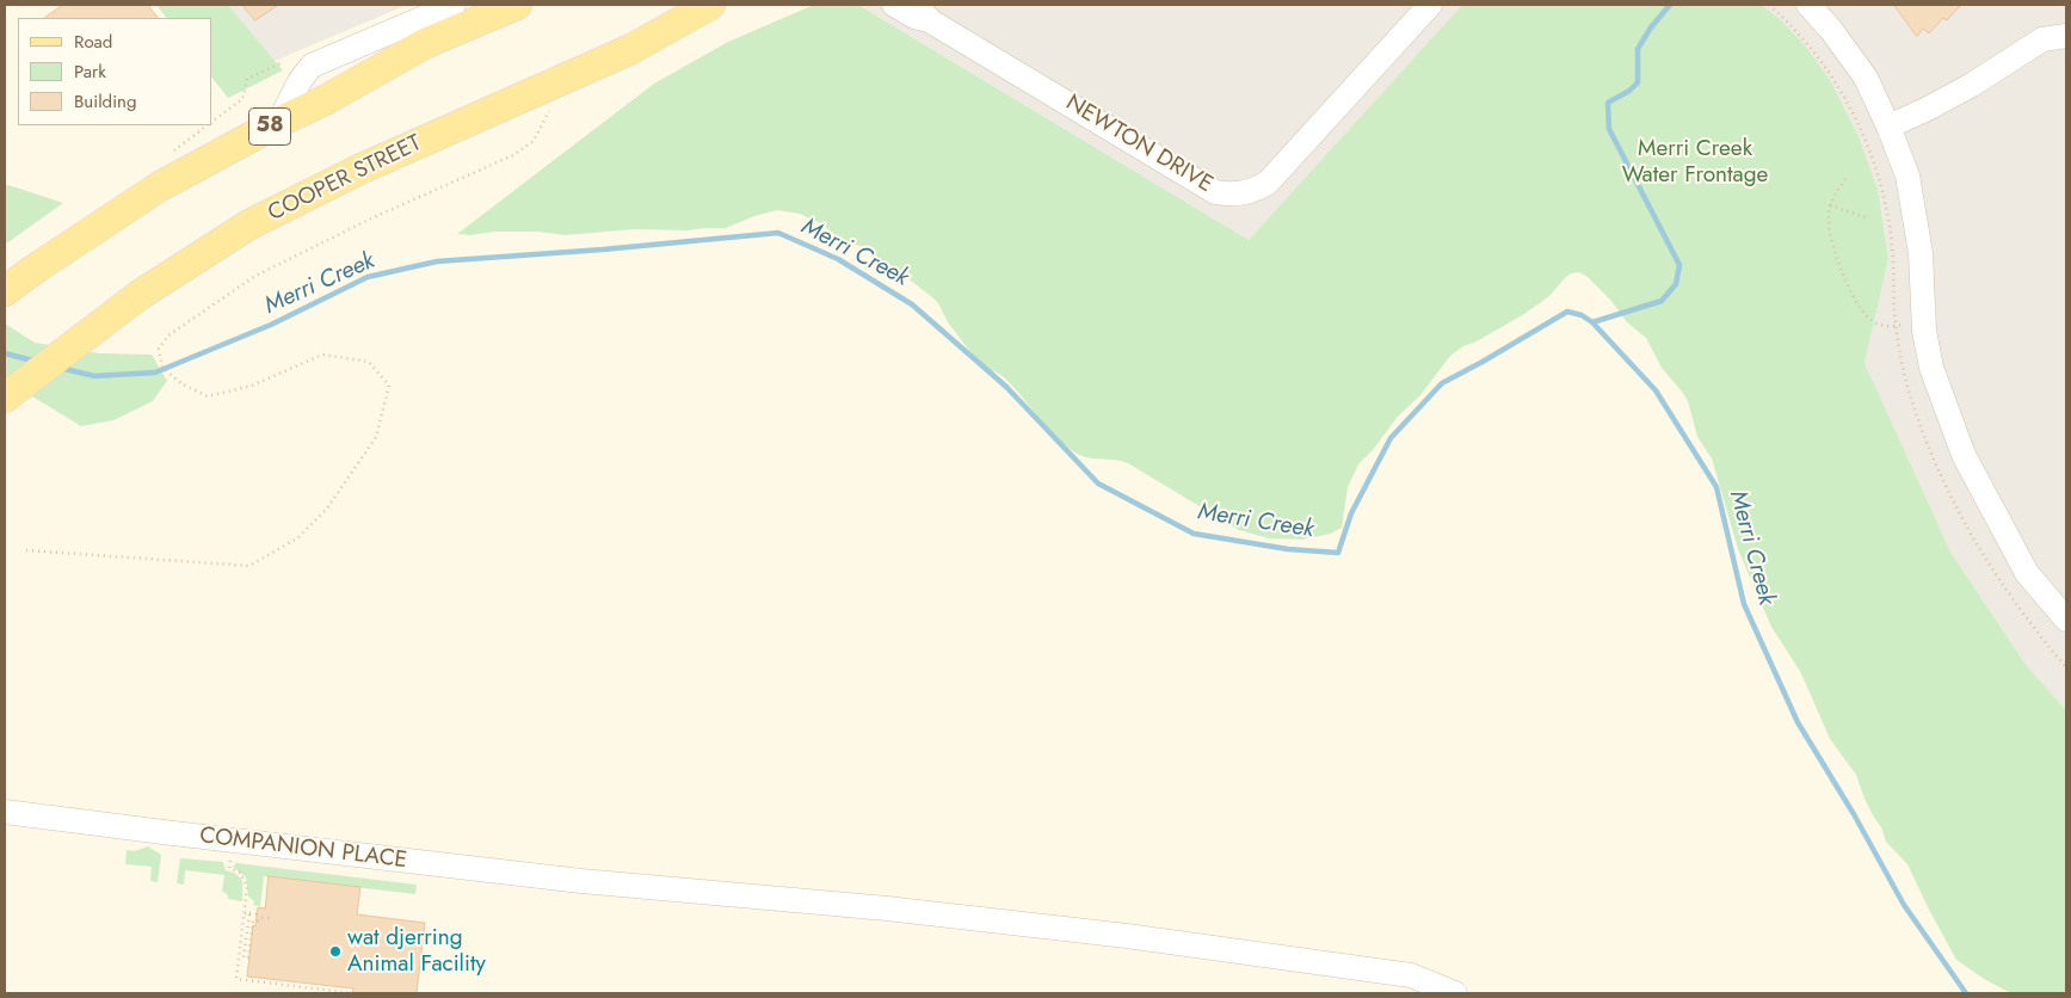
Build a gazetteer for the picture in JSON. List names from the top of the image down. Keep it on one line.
{"streets":{"main road":["58","COOPER STREET"],"street":["NEWTON DRIVE","COMPANION PLACE"]},"water":["Merri Creek"],"parks":["Merri Creek Water Frontage"],"places":["wat djerring Animal Facility"],"legend":["Road","Park","Building"]}
